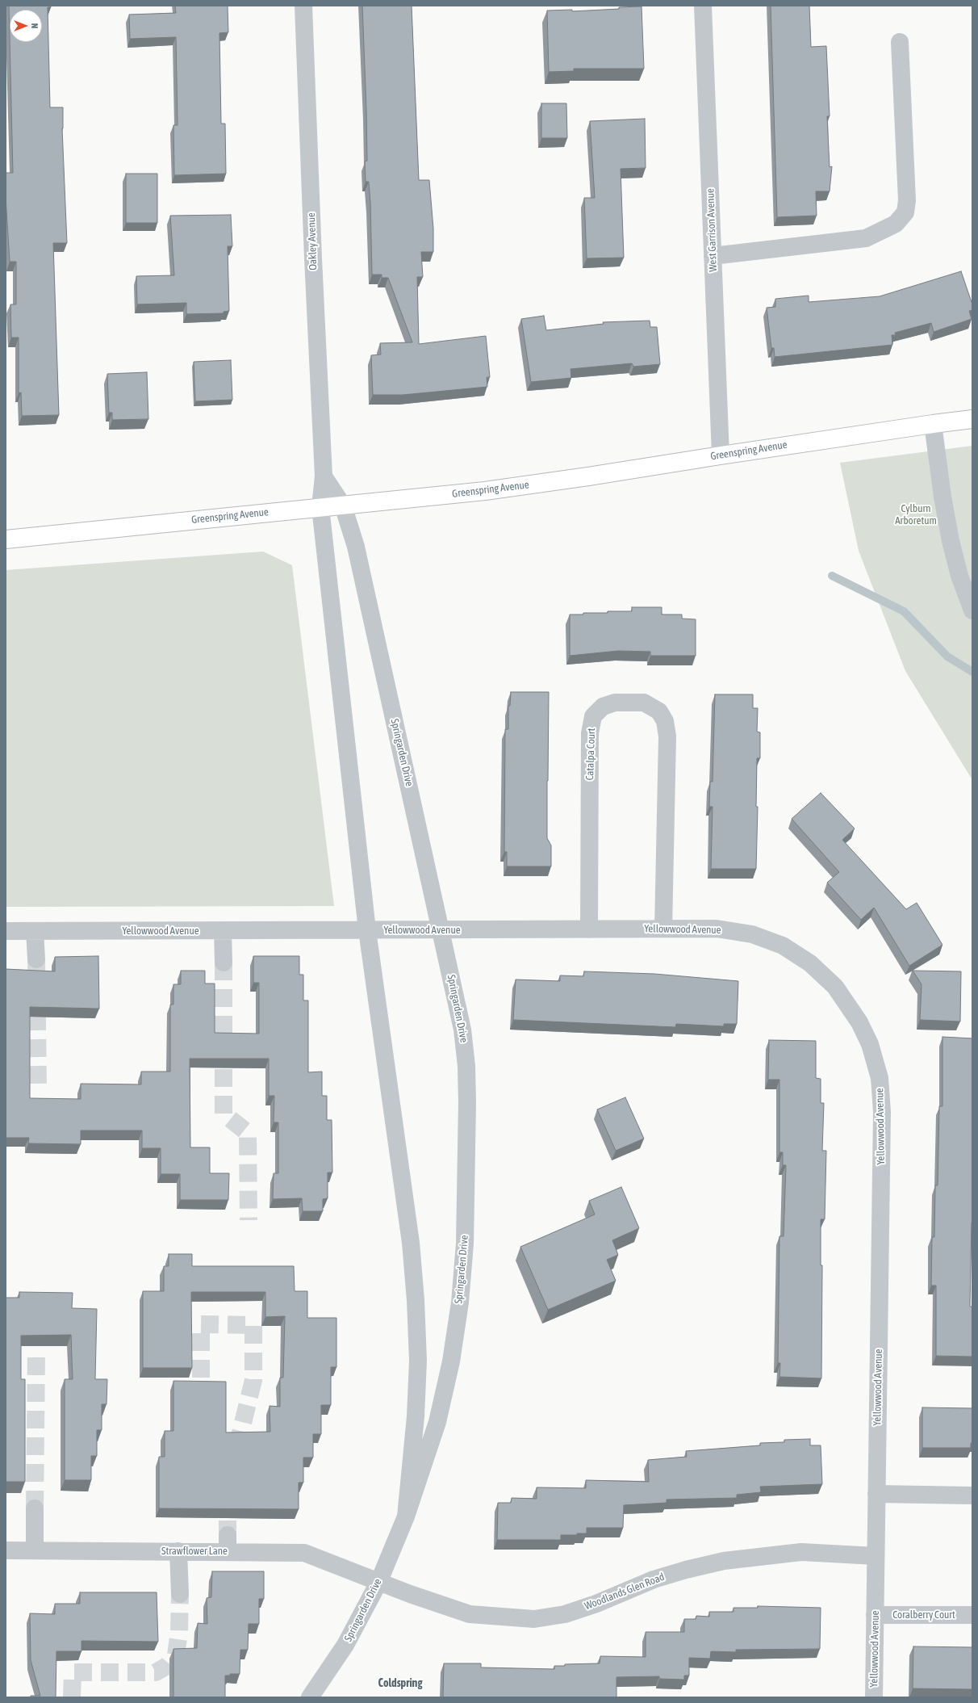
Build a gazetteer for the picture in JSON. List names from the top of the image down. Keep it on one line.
{"streets":{"main road":["Greenspring Avenue"],"street":["West Garrison Avenue","Oakley Avenue","Springarden Drive","Catalpa Court","Yellowwood Avenue","Strawflower Lane","Woodlands Glen Road","Coralberry Court"]},"crossings":[["West Garrison Avenue","Greenspring Avenue"],["Oakley Avenue","Greenspring Avenue"],["Oakley Avenue","Springarden Drive"],["Greenspring Avenue","Springarden Drive"],["Springarden Drive","Yellowwood Avenue"],["Springarden Drive","Strawflower Lane"],["Springarden Drive","Woodlands Glen Road"],["Catalpa Court","Yellowwood Avenue"],["Yellowwood Avenue","Woodlands Glen Road"],["Yellowwood Avenue","Coralberry Court"],["Strawflower Lane","Woodlands Glen Road"]],"districts":["Coldspring"],"parks":["Cylburn Arboretum"],"north":"right"}
